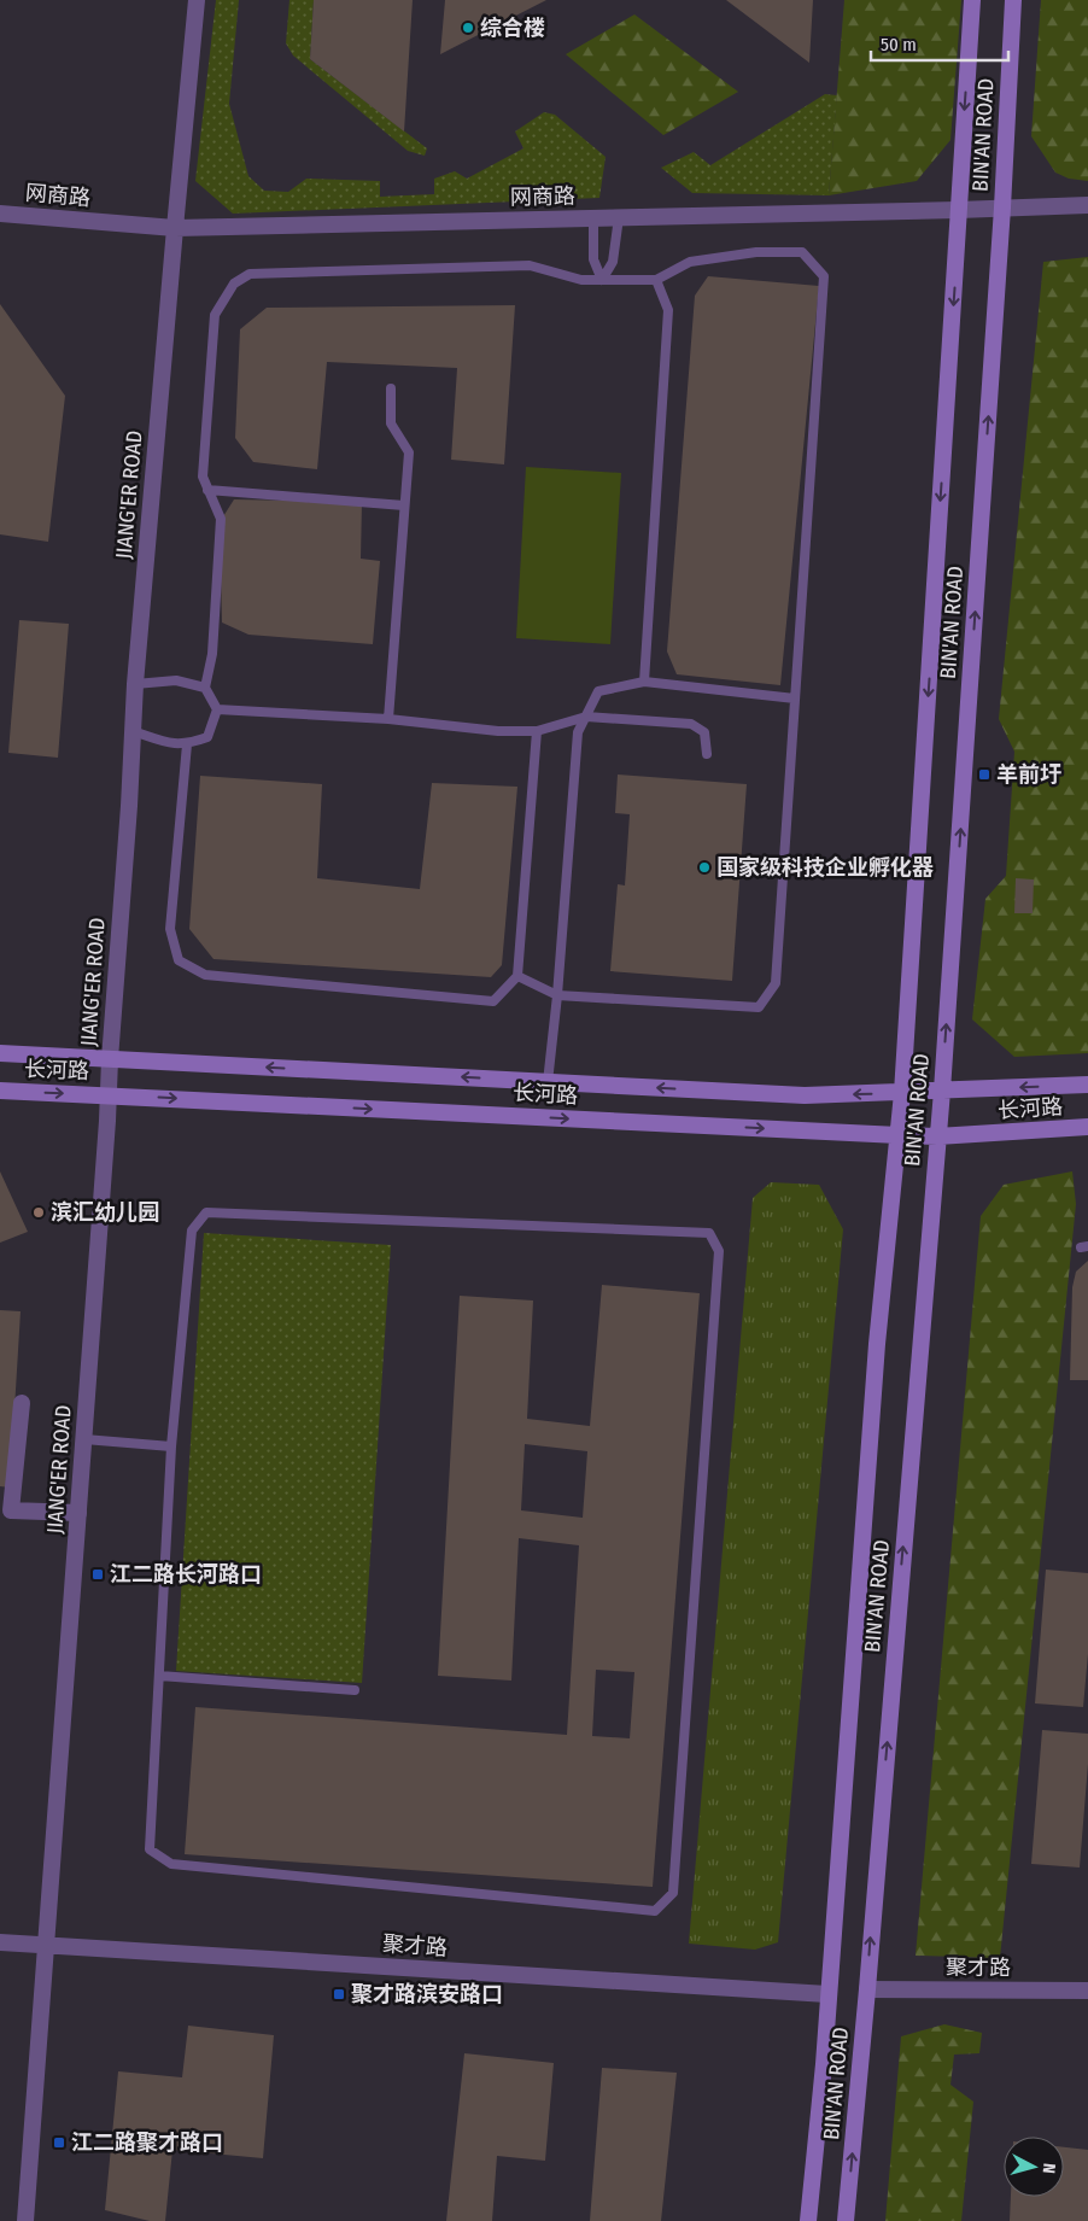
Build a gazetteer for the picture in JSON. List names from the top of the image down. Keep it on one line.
{"streets":{"main road":["BIN'AN ROAD","长河路"],"street":["网商路","JIANG'ER ROAD","聚才路"]},"crossings":[["BIN'AN ROAD","网商路"],["BIN'AN ROAD","长河路"],["BIN'AN ROAD","聚才路"],["网商路","JIANG'ER ROAD"],["JIANG'ER ROAD","长河路"],["JIANG'ER ROAD","聚才路"]],"places":{"other":["综合楼","国家级科技企业孵化器","滨汇幼儿园"],"transit":["羊前圩","江二路长河路口","聚才路滨安路口","江二路聚才路口"]},"scale_bar":"50 m","north":"right"}
